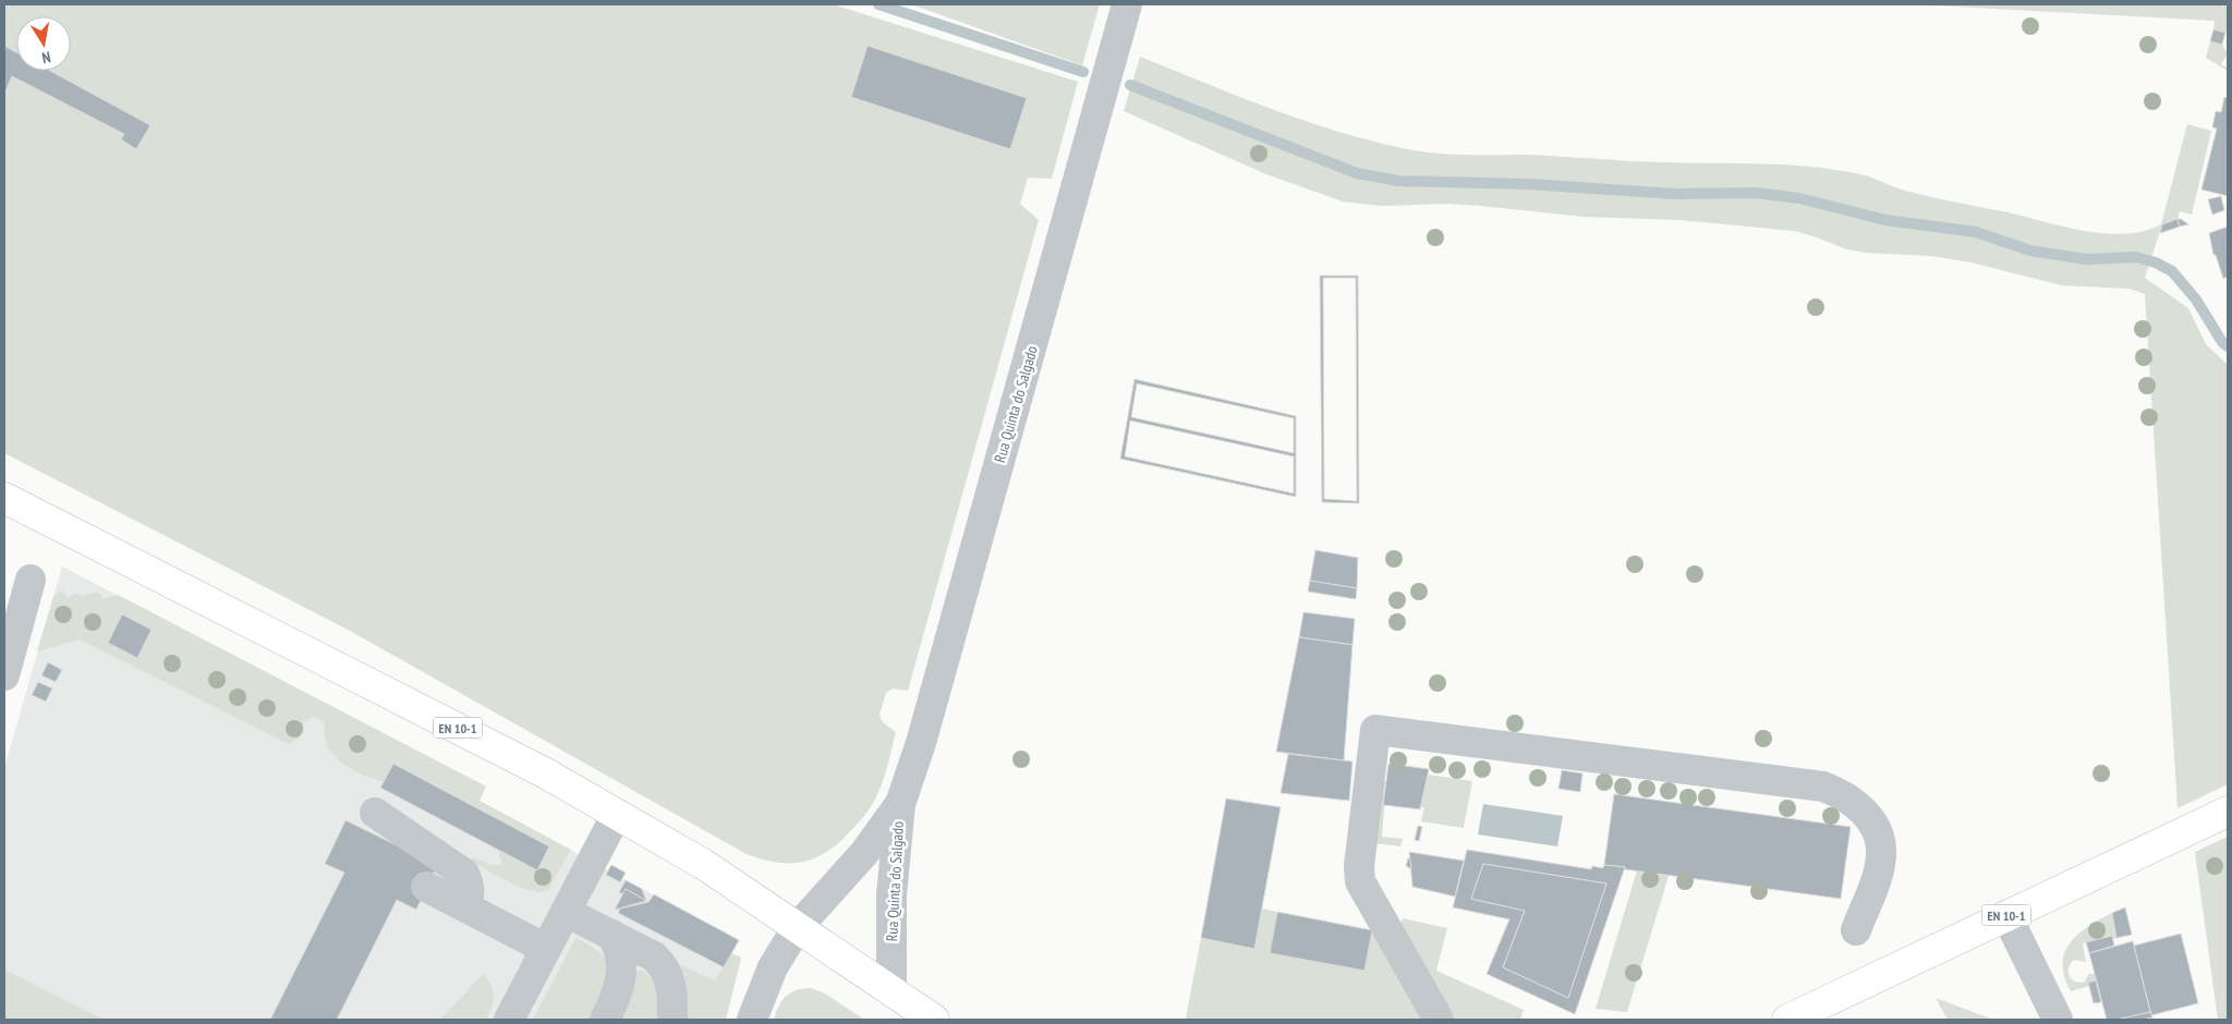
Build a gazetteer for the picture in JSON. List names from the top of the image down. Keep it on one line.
{"streets":{"main road":["EN 10-1"],"street":["Rua Quinta do Salgado"]},"crossings":[["Rua Quinta do Salgado","EN 10-1"]],"north":"bottom"}
